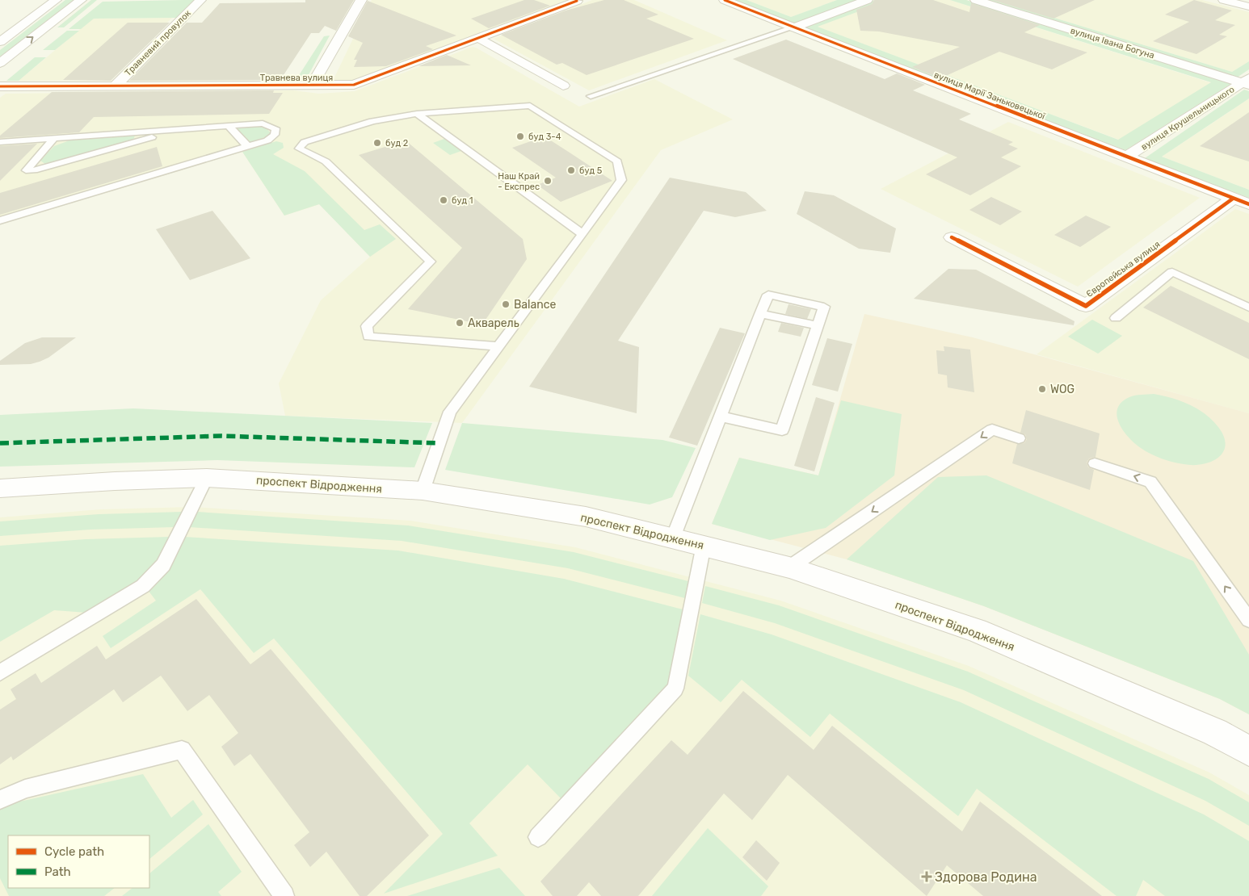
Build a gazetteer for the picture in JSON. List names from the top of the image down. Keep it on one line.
{"streets":{"street":["Травневий провулок","вулиця Івана Богуна","Травнева вулиця","вулиця Марії Заньковецької","вулиця Крушельницького","Європейська вулиця","проспект Відродження"]},"crossings":[["Травневий провулок","Травнева вулиця"],["вулиця Івана Богуна","вулиця Крушельницького"],["вулиця Марії Заньковецької","вулиця Крушельницького"],["вулиця Марії Заньковецької","Європейська вулиця"]],"places":{"other":["буд 3-4","буд 2","буд 5","Наш Край - Експрес","буд 1","Balance","Акварель","WOG"],"health":["Здорова Родина"]},"legend":["Cycle path","Path"]}
